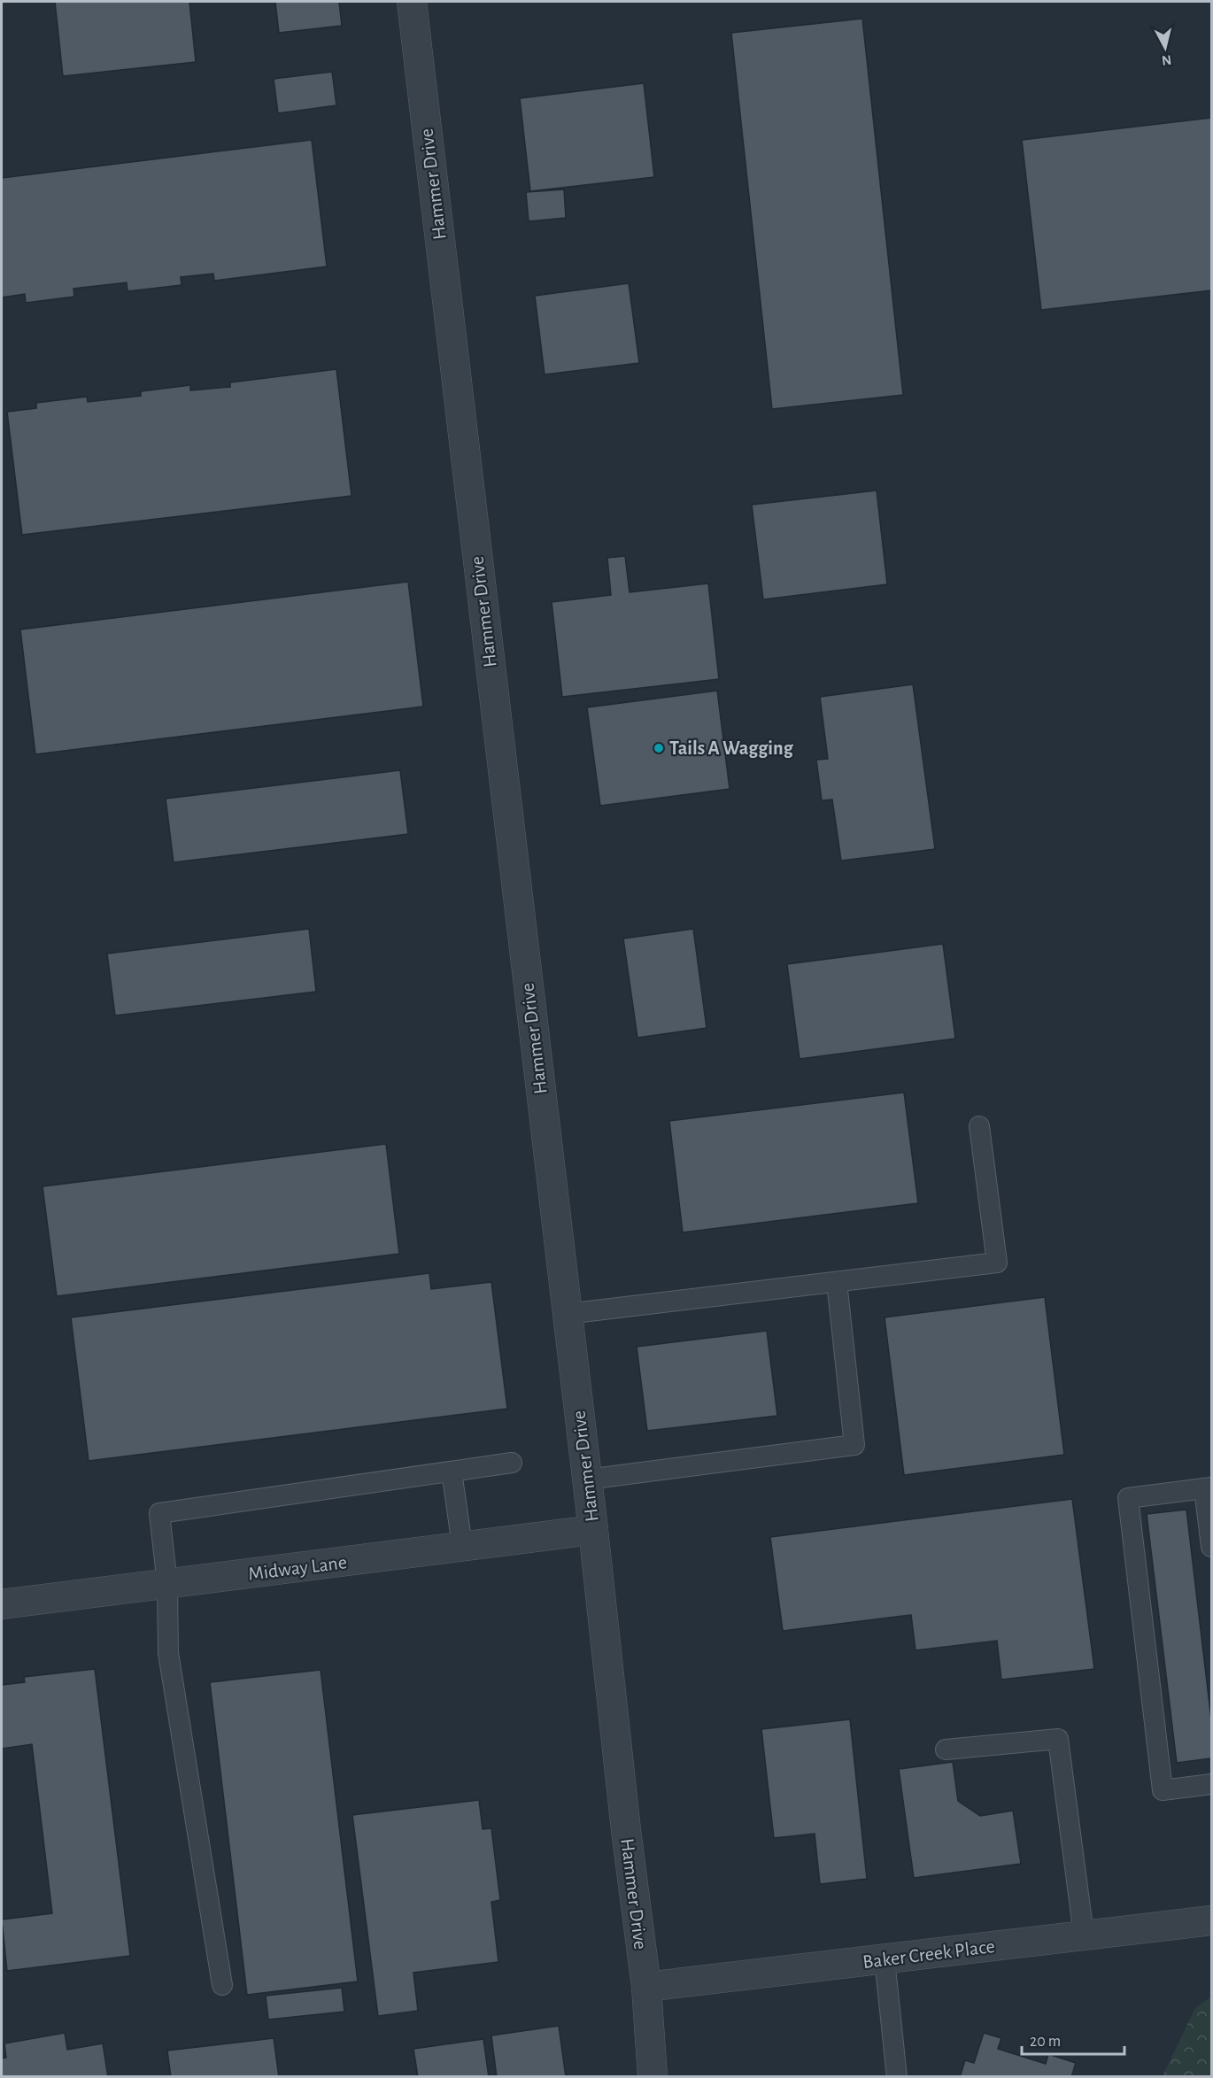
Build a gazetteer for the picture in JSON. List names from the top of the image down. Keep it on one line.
{"streets":{"street":["Hammer Drive","Midway Lane","Baker Creek Place"]},"crossings":[["Hammer Drive","Midway Lane"],["Hammer Drive","Baker Creek Place"]],"places":["Tails A Wagging"],"scale_bar":"20 m","north":"bottom"}
